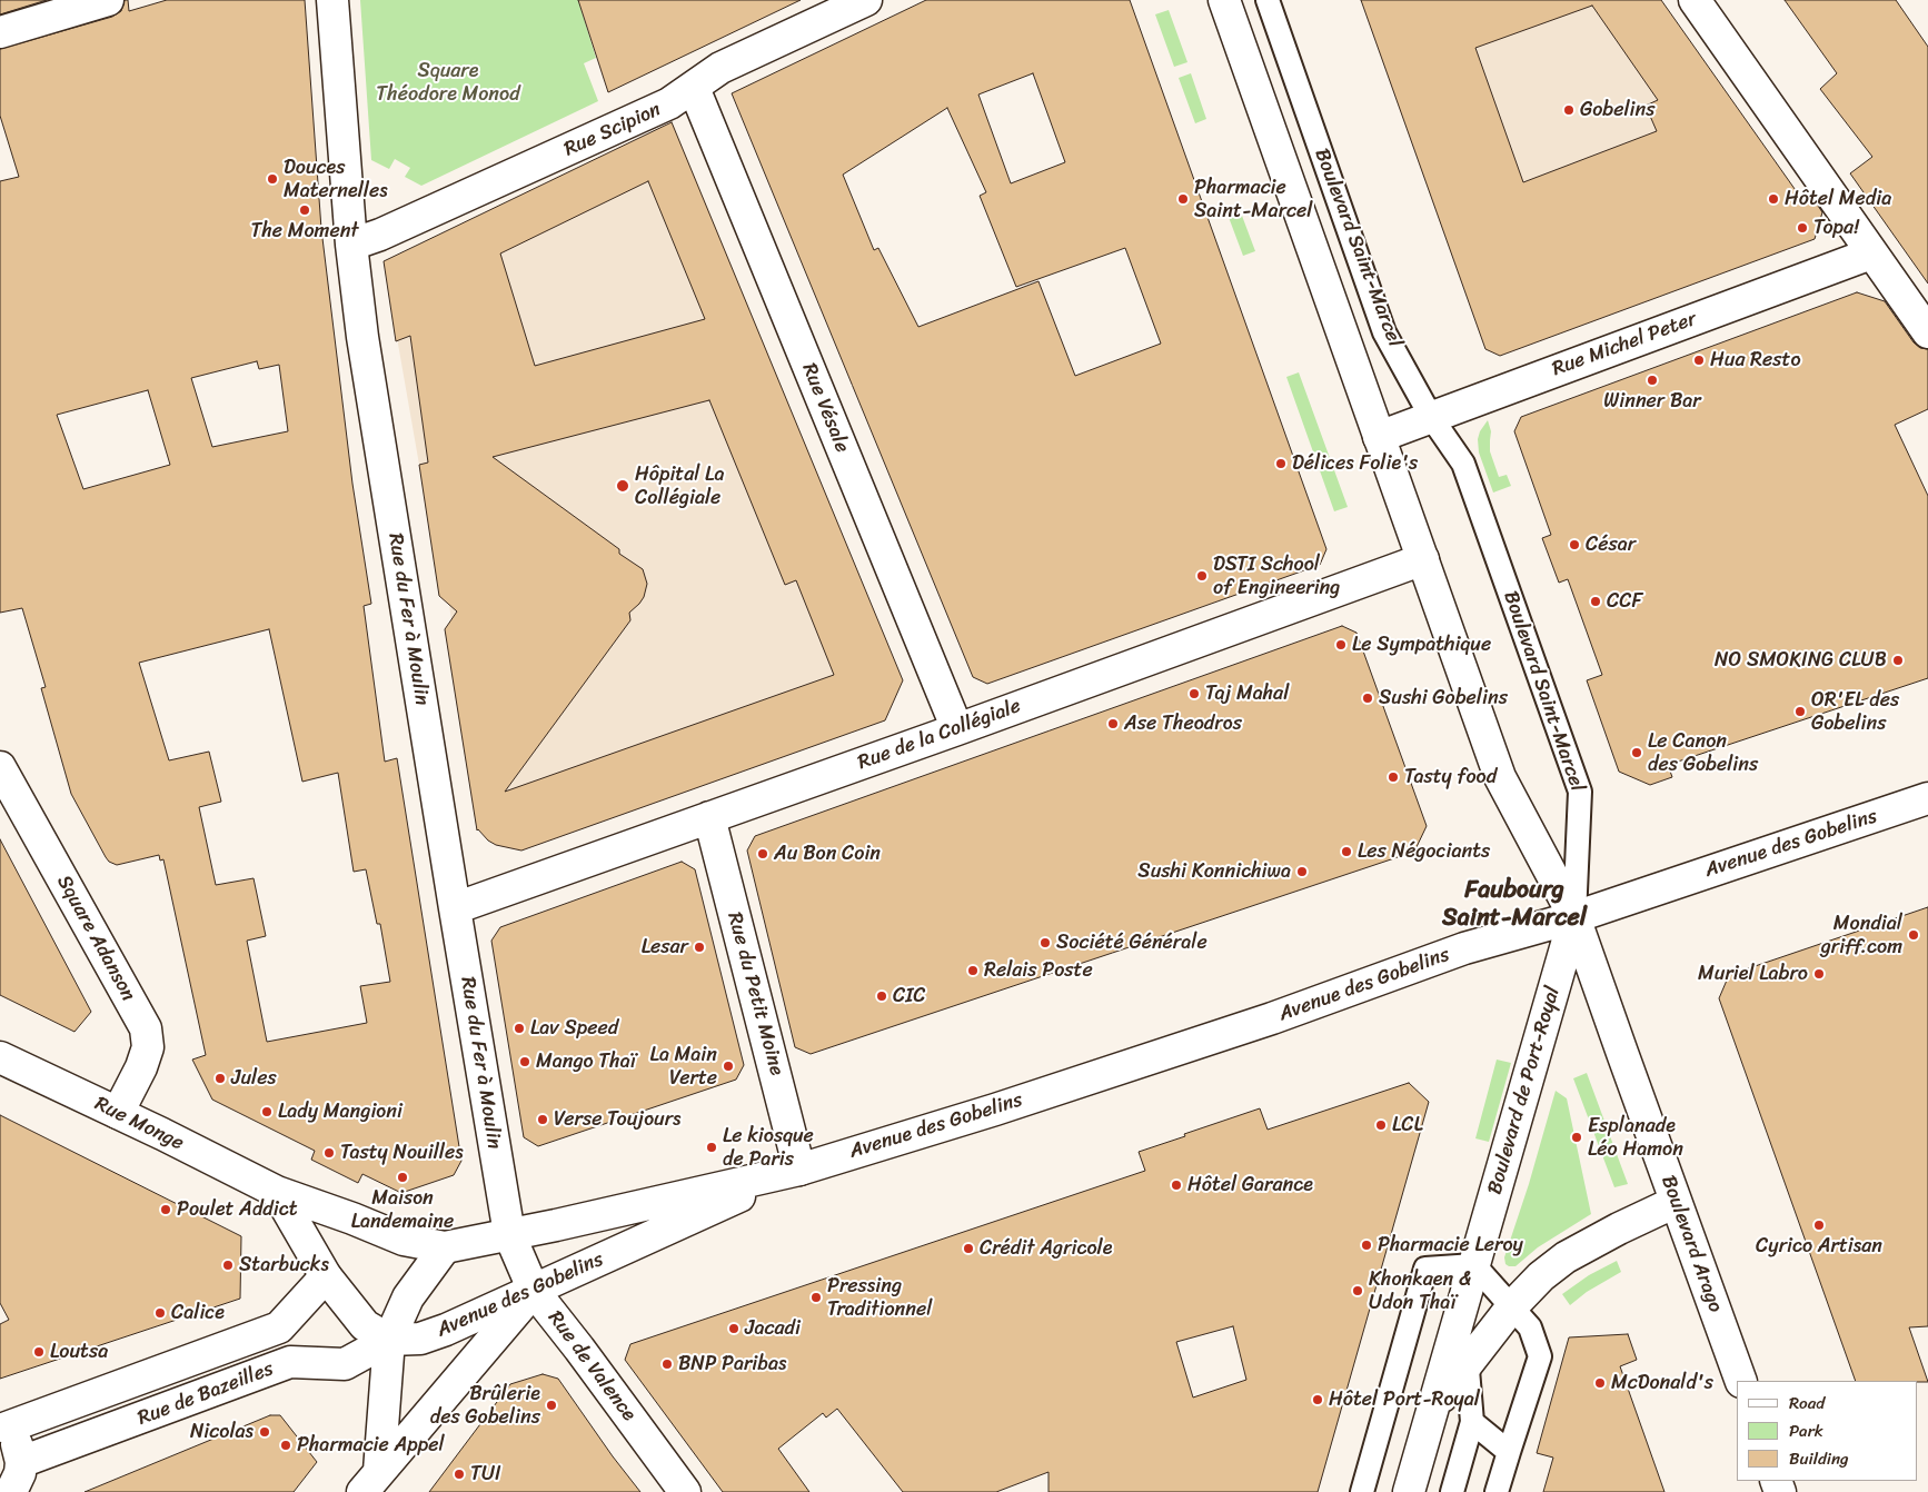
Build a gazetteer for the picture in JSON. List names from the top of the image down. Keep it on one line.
{"streets":{"street":["Rue Scipion","Boulevard Saint-Marcel","Rue Michel Peter","Rue Vésale","Rue du Fer à Moulin","Rue de la Collégiale","Avenue des Gobelins","Square Adanson","Rue du Petit Moine","Boulevard de Port-Royal","Rue Monge","Boulevard Arago","Rue de Valence","Rue de Bazeilles"]},"crossings":[["Rue Scipion","Rue Vésale"],["Rue Scipion","Rue du Fer à Moulin"],["Boulevard Saint-Marcel","Rue Michel Peter"],["Boulevard Saint-Marcel","Rue de la Collégiale"],["Boulevard Saint-Marcel","Avenue des Gobelins"],["Boulevard Saint-Marcel","Boulevard de Port-Royal"],["Boulevard Saint-Marcel","Boulevard Arago"],["Rue Vésale","Rue de la Collégiale"],["Rue du Fer à Moulin","Rue de la Collégiale"],["Rue du Fer à Moulin","Avenue des Gobelins"],["Rue du Fer à Moulin","Rue de Valence"],["Rue de la Collégiale","Rue du Petit Moine"],["Avenue des Gobelins","Rue du Petit Moine"],["Avenue des Gobelins","Boulevard de Port-Royal"],["Avenue des Gobelins","Rue Monge"],["Avenue des Gobelins","Boulevard Arago"],["Avenue des Gobelins","Rue de Valence"],["Avenue des Gobelins","Rue de Bazeilles"],["Square Adanson","Rue Monge"],["Boulevard de Port-Royal","Boulevard Arago"]],"districts":["Faubourg Saint-Marcel"],"parks":["Square Théodore Monod"],"places":["Gobelins","Douces Maternelles","Pharmacie Saint-Marcel","Hôtel Media","The Moment","Topa!","Hua Resto","Winner Bar","Délices Folie's","Hôpital La Collégiale","César","DSTI School of Engineering","CCF","Le Sympathique","NO SMOKING CLUB","Taj Mahal","Sushi Gobelins","OR'EL des Gobelins","Ase Theodros","Le Canon des Gobelins","Tasty food","Les Négociants","Au Bon Coin","Sushi Konnichiwa","Mondial griff.com","Société Générale","Lesar","Relais Poste","Muriel Labro","CIC","Lav Speed","Mango Thaï","La Main Verte","Jules","Lady Mangioni","Verse Toujours","LCL","Esplanade Léo Hamon","Le kiosque de Paris","Tasty Nouilles","Maison Landemaine","Hôtel Garance","Poulet Addict","Cyrico Artisan","Pharmacie Leroy","Crédit Agricole","Starbucks","Khonkaen & Udon Thaï","Pressing Traditionnel","Calice","Jacadi","Loutsa","BNP Paribas","McDonald's","Hôtel Port-Royal","Brûlerie des Gobelins","Nicolas","Pharmacie Appel","TUI"],"legend":["Road","Park","Building"]}
